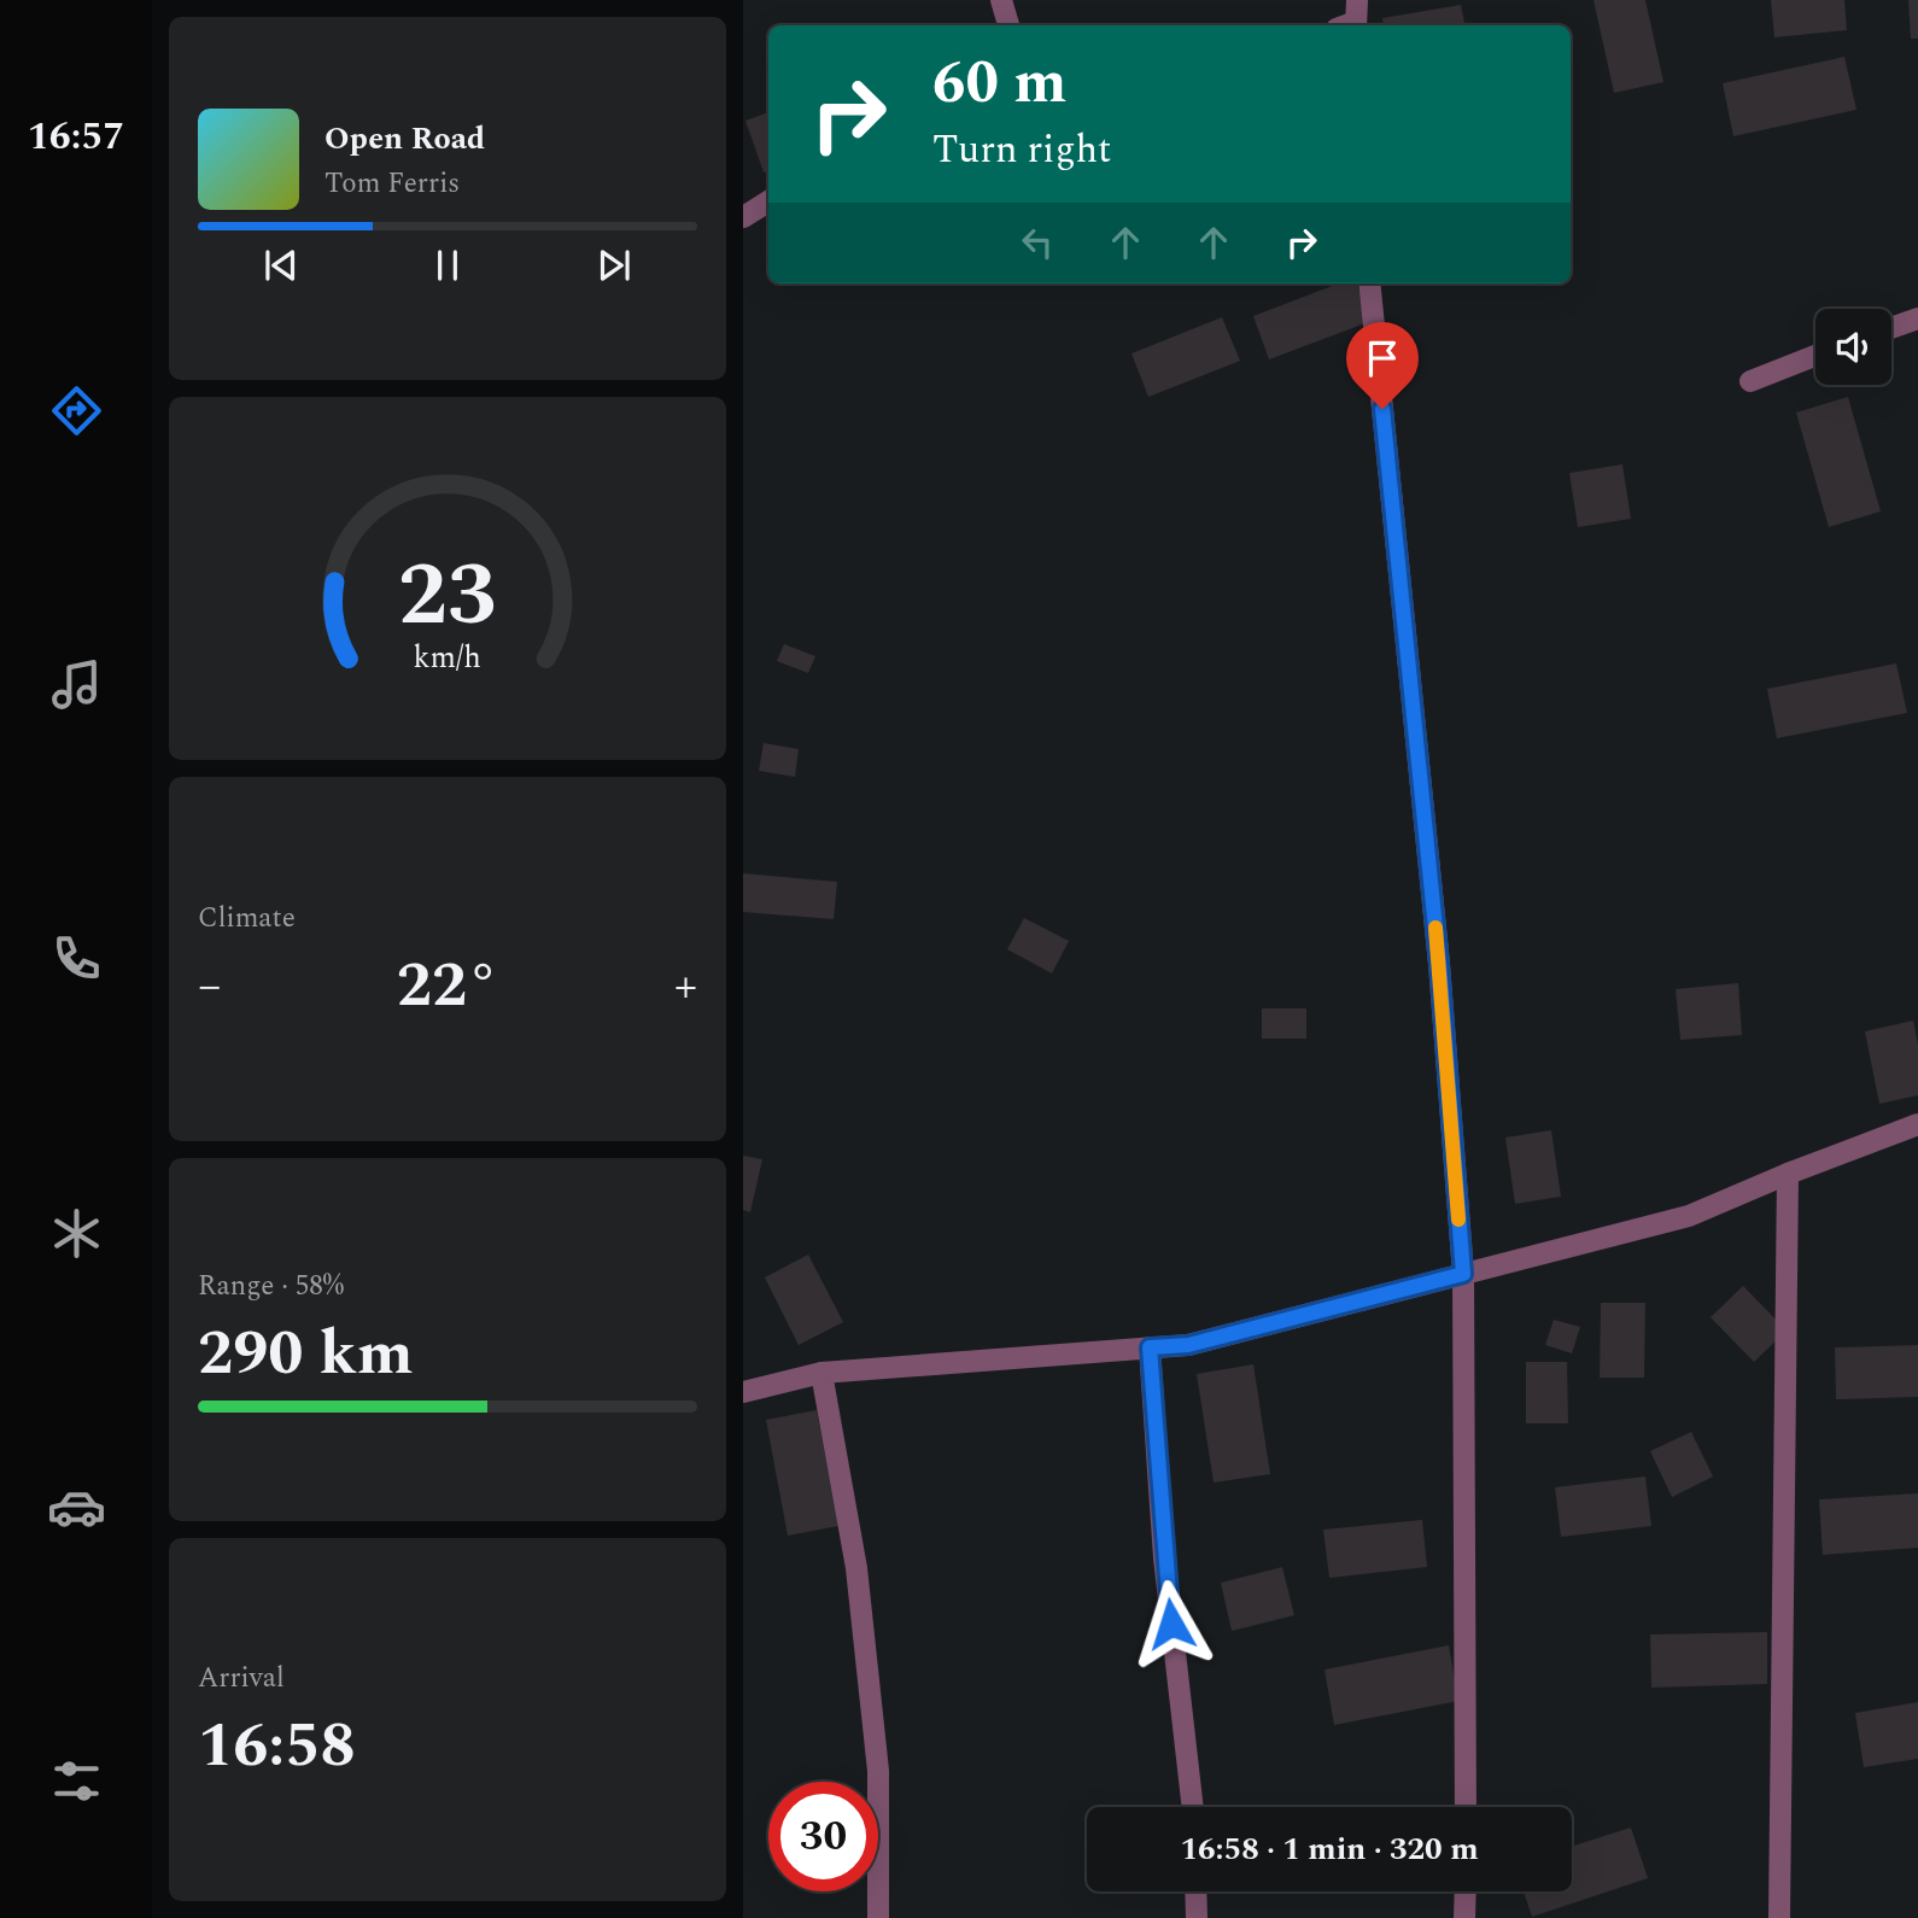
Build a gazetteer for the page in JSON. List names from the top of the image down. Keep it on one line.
{"page":{"tabs":"16:57","turn":["60 m","Turn right"],"song":["Open Road","Tom Ferris"],"tile":["Climate",["Range · 58%","290 km"],["Arrival","16:58"]],"heat":["−","22°","+"],"limit":"30","trip":"16:58 · 1 min · 320 m","gauge":["23","km/h"]}}
